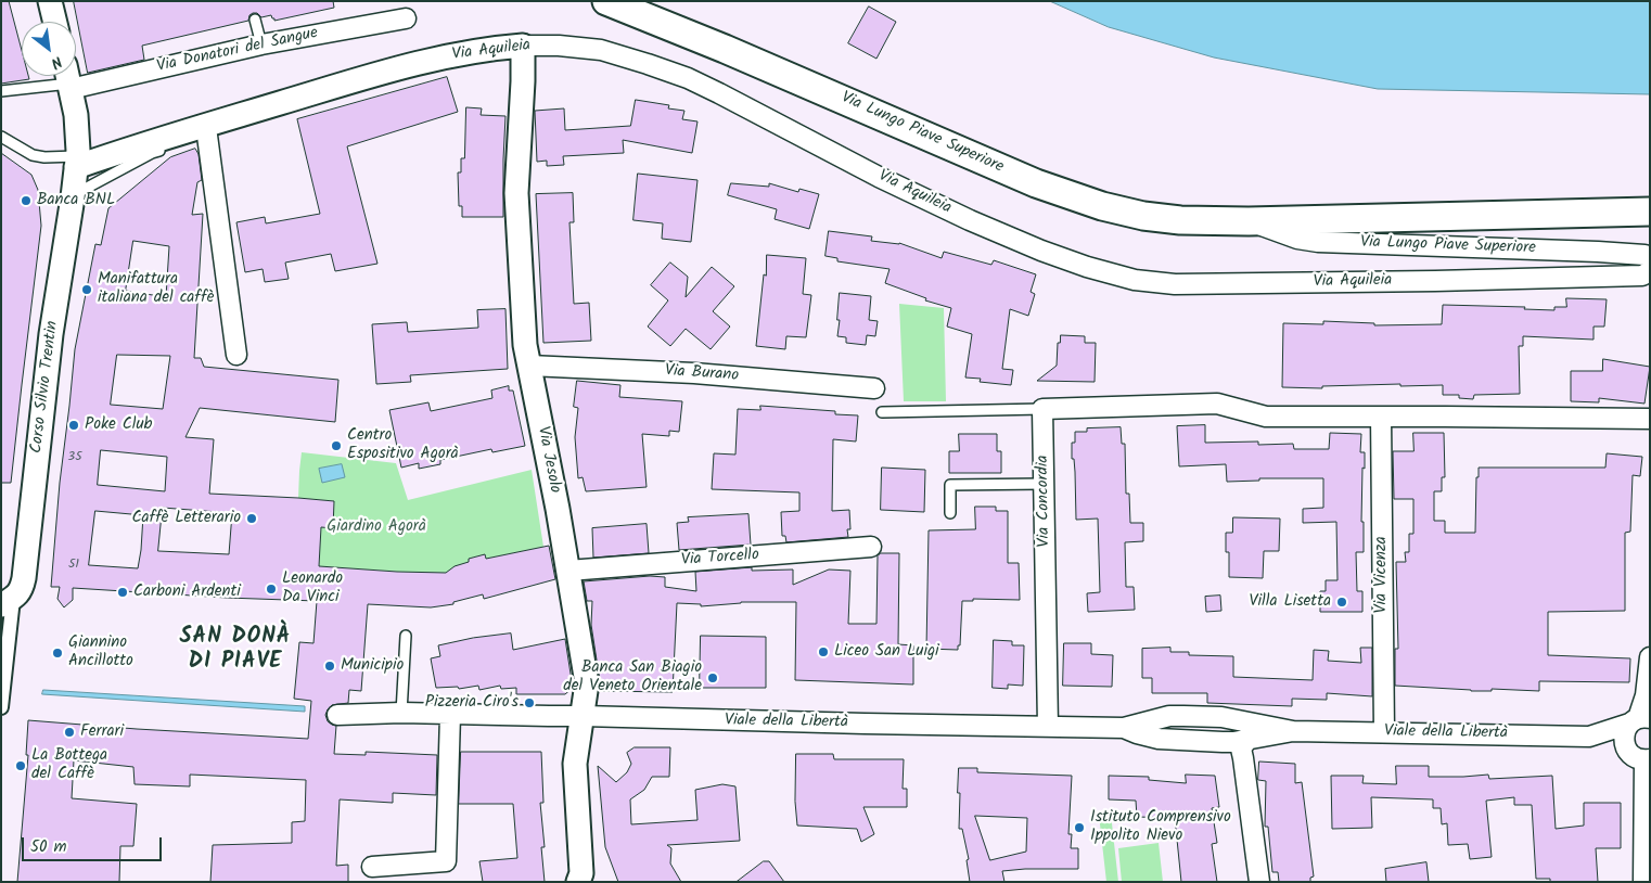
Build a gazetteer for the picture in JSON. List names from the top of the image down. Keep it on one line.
{"streets":{"main road":["Via Lungo Piave Superiore"],"street":["Via Donatori del Sangue","Via Aquileia","Via Burano","Corso Silvio Trentin","Via Jesolo","Via Concordia","Via Torcello","Via Vicenza","Viale della Libertà"]},"crossings":[["Via Donatori del Sangue","Corso Silvio Trentin"],["Via Aquileia","Corso Silvio Trentin"],["Via Aquileia","Via Jesolo"],["Via Burano","Via Jesolo"],["Via Jesolo","Via Torcello"],["Via Jesolo","Viale della Libertà"],["Via Concordia","Viale della Libertà"],["Via Vicenza","Viale della Libertà"]],"districts":["SAN DONÀ DI PIAVE"],"parks":["Giardino Agorà"],"places":["Banca BNL","Manifattura italiana del caffè","Poke Club","Centro Espositivo Agorà","Caffè Letterario","Leonardo Da Vinci","Carboni Ardenti","Villa Lisetta","Liceo San Luigi","Giannino Ancillotto","Municipio","Banca San Biagio del Veneto Orientale","Pizzeria Ciro's","Ferrari","La Bottega del Caffè","Istituto Comprensivo Ippolito Nievo"],"house_numbers":["35","51"],"scale_bar":"50 m","north":"bottom right"}
